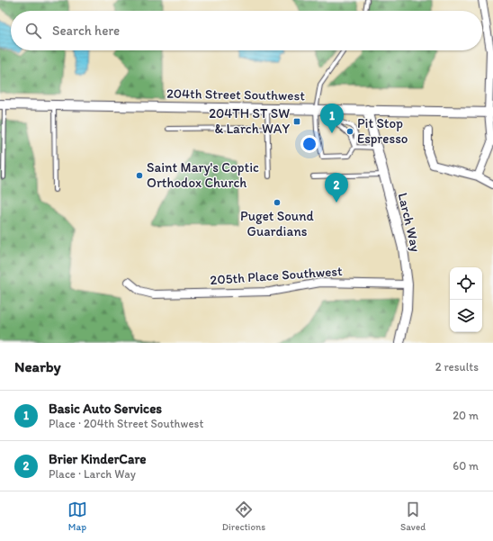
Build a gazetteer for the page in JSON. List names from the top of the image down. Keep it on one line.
{"streets":{"street":["204th Street Southwest","Larch Way","205th Place Southwest"]},"crossings":[["204th Street Southwest","Larch Way"],["Larch Way","205th Place Southwest"]],"places":{"transit":["204TH ST SW & Larch WAY"],"other":["Pit Stop Espresso","Saint Mary's Coptic Orthodox Church","Puget Sound Guardians"]},"page":{"search":"Search here","pins":["1","2"],"heading":["Nearby","2 results"],"list":[{"mark":"1","name":"Basic Auto Services","note":"Place · 204th Street Southwest","value":"20 m"},{"mark":"2","name":"Brier KinderCare","note":"Place · Larch Way","value":"60 m"}],"nav":["Map","Directions","Saved"]}}
